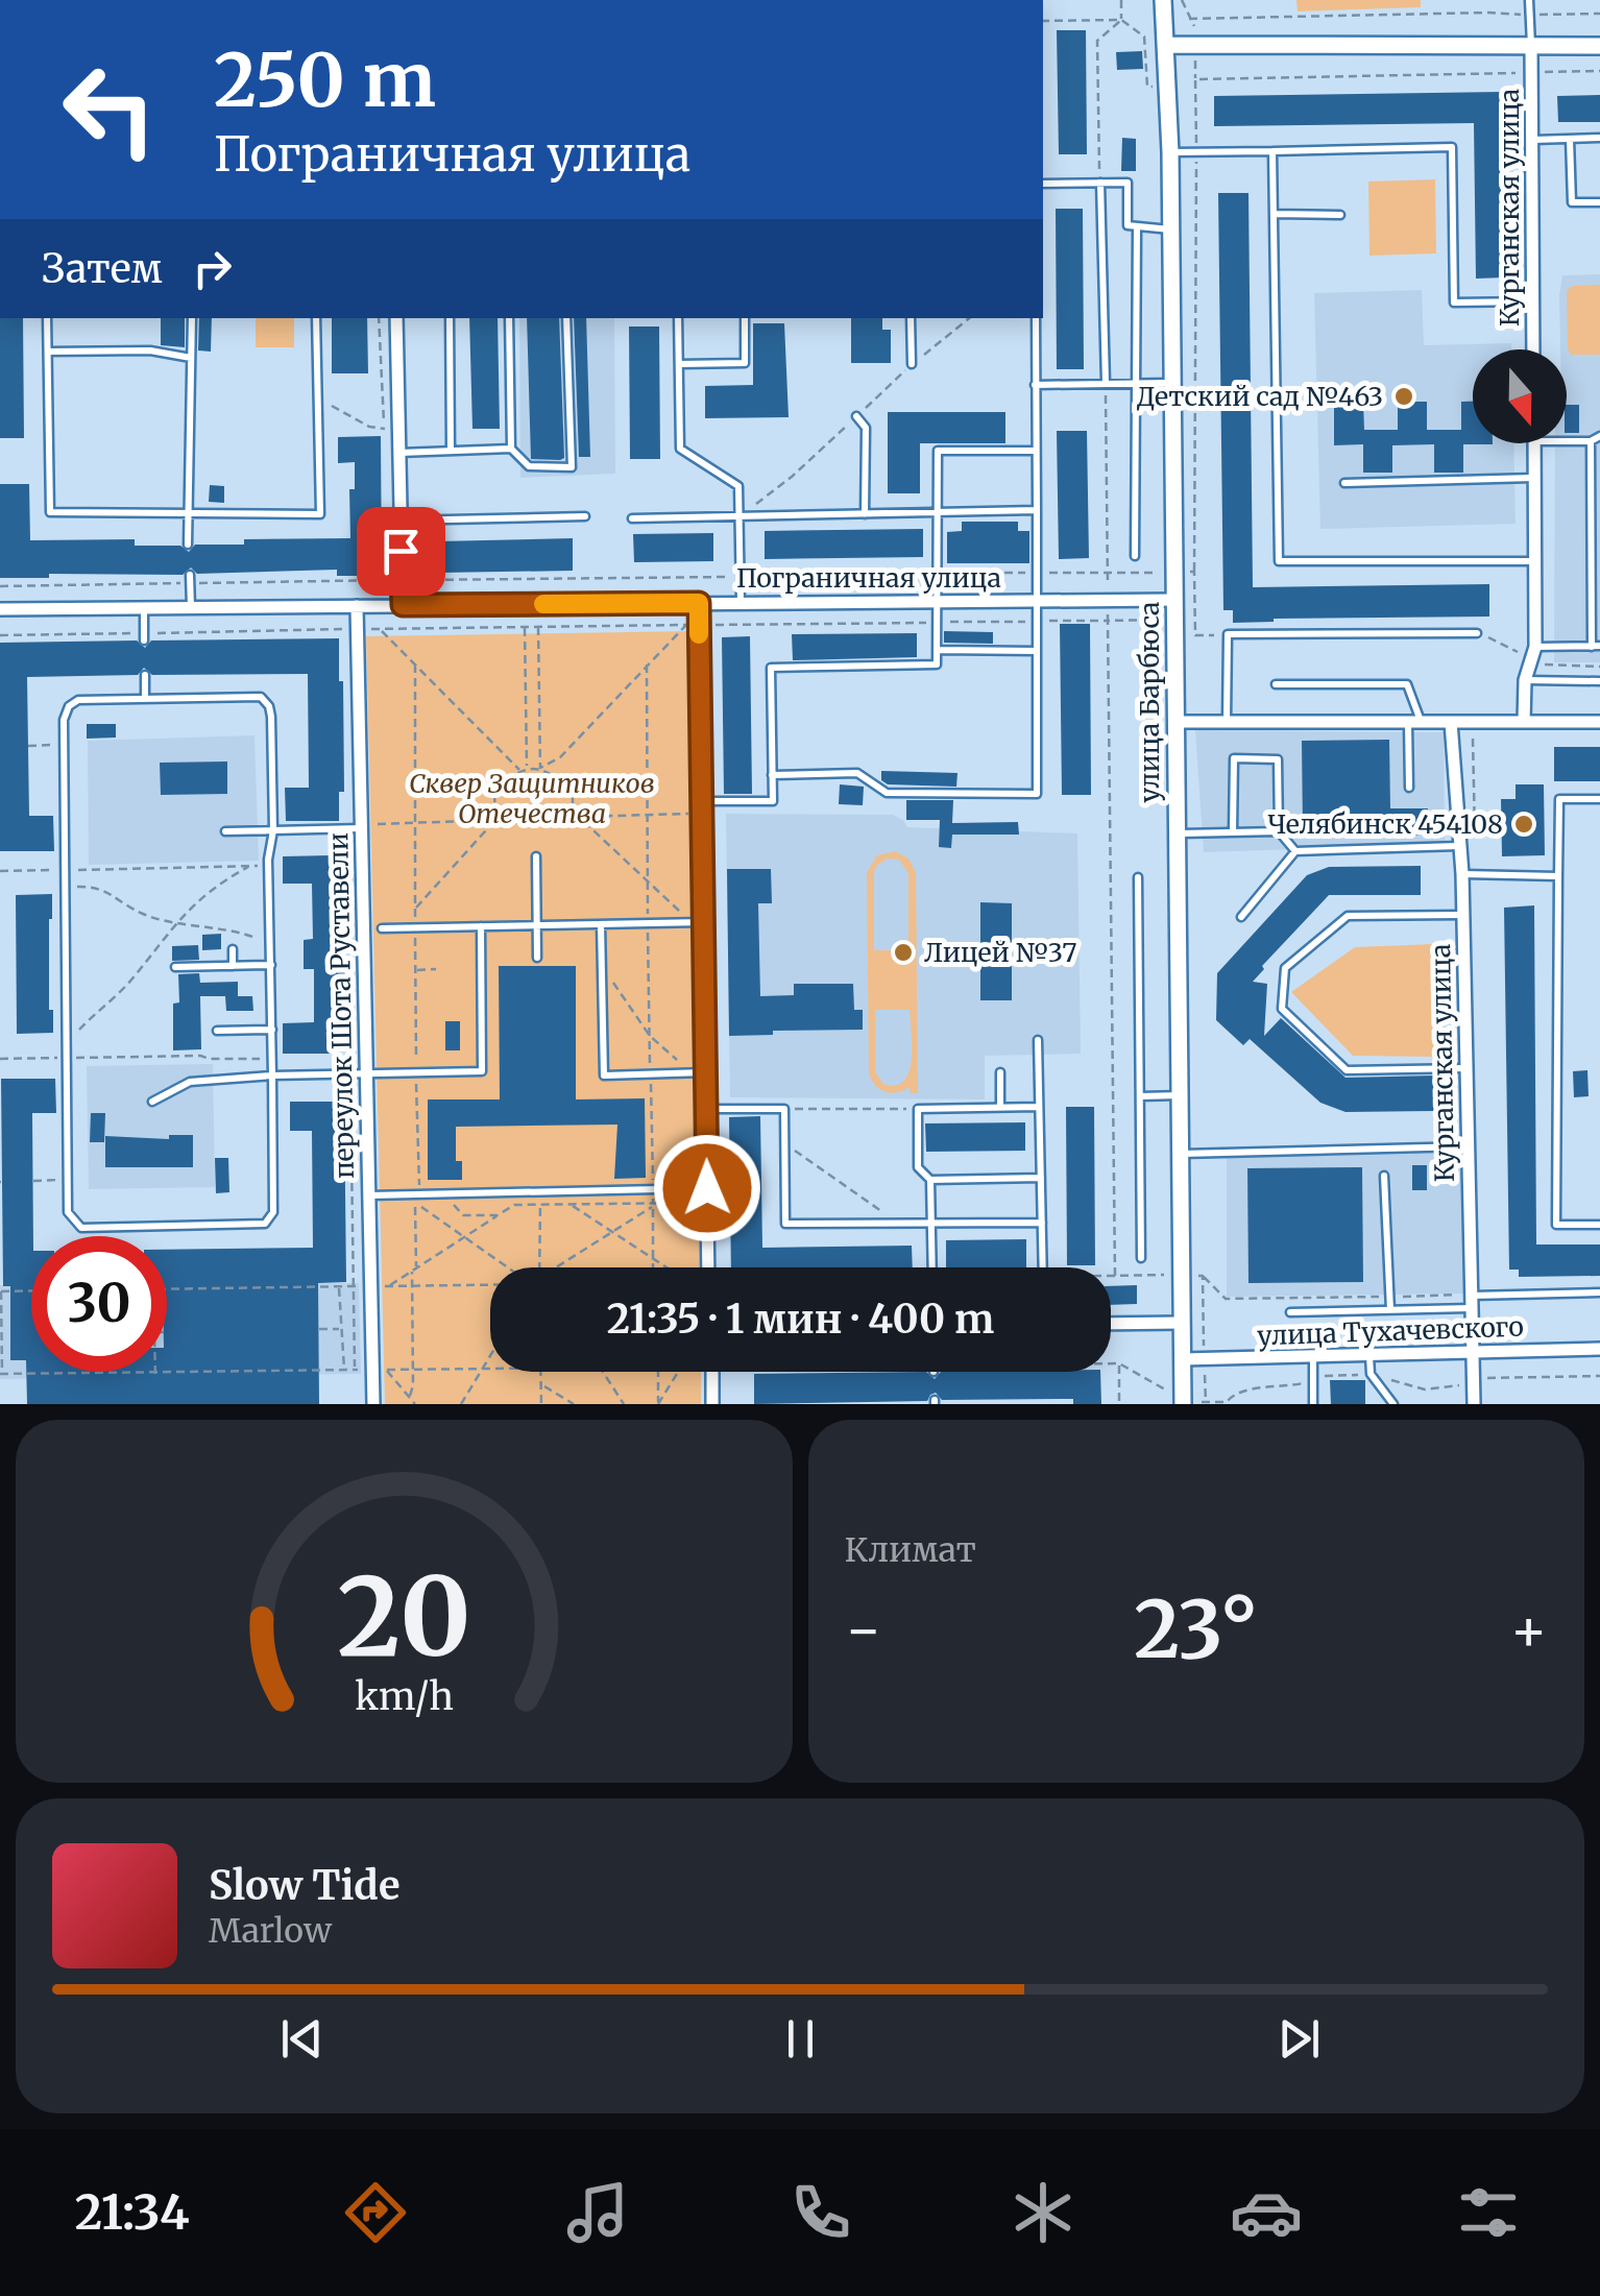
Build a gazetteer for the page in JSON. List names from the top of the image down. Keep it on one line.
{"streets":{"street":["Курганская улица","Пограничная улица","улица Барбюса","переулок Шота Руставели","улица Тухачевского"]},"crossings":[["Курганская улица","улица Тухачевского"],["Пограничная улица","улица Барбюса"],["Пограничная улица","переулок Шота Руставели"],["улица Барбюса","улица Тухачевского"]],"parks":["Сквер Защитников Отечества"],"places":["Детский сад №463","Челябинск 454108","Лицей №37"],"north":"bottom","page":{"turn":["250 m","Пограничная улица"],"then":"Затем","limit":"30","trip":"21:35 · 1 мин · 400 m","tile":"Климат","heat":["−","23°","+"],"song":["Slow Tide","Marlow"],"tabs":"21:34","gauge":["20","km/h"]}}
